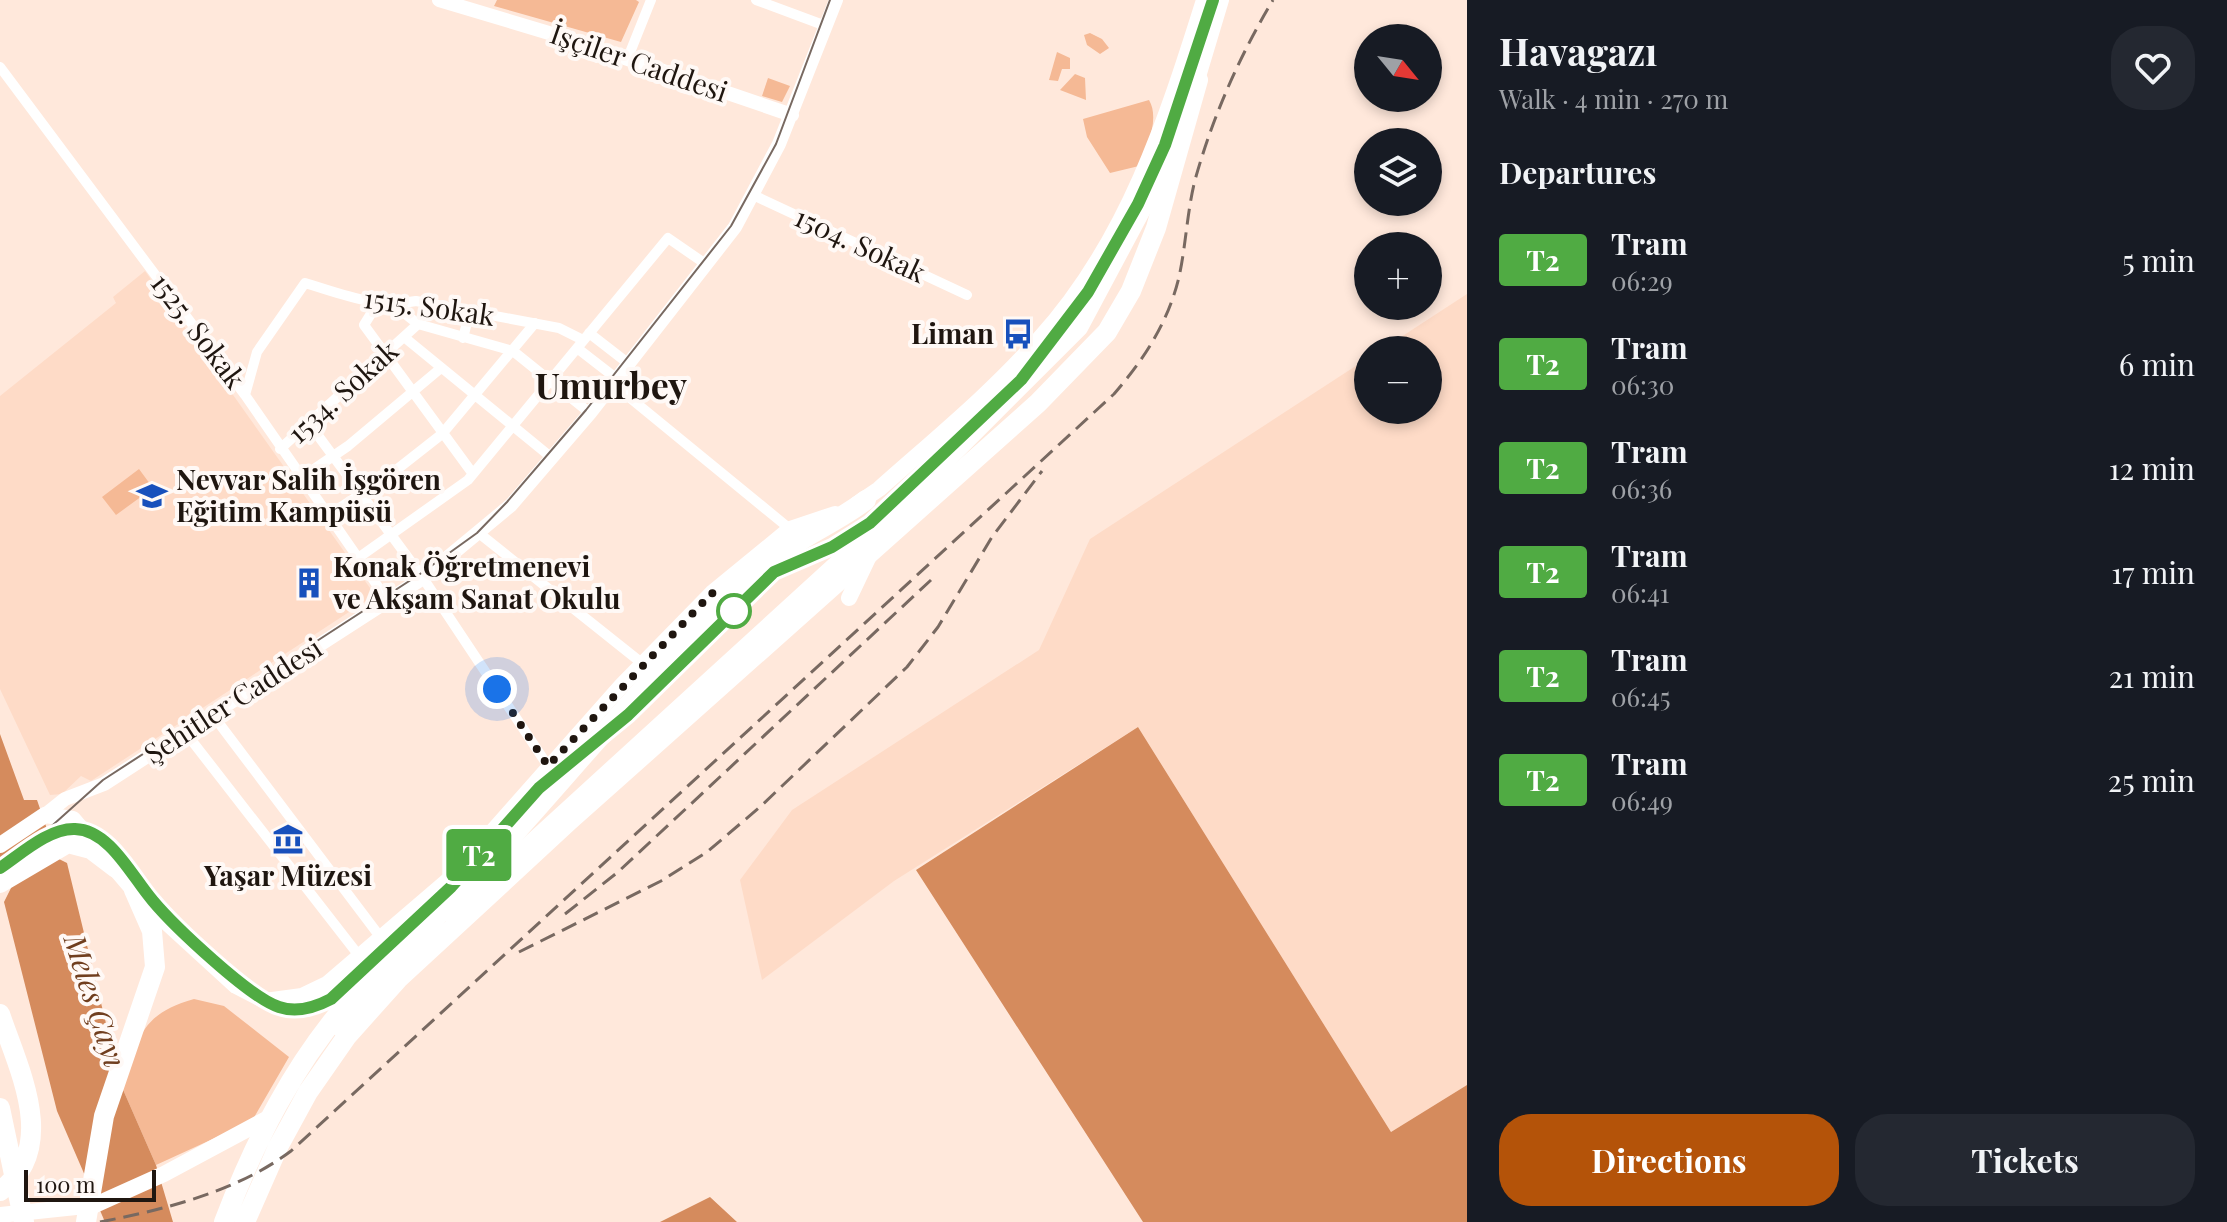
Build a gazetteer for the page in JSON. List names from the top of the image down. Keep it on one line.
{"streets":{"main road":["Şehitler Caddesi"],"street":["İşçiler Caddesi","1504. Sokak","1515. Sokak","1525. Sokak","1534. Sokak"]},"crossings":[["İşçiler Caddesi","Şehitler Caddesi"],["1504. Sokak","Şehitler Caddesi"],["1515. Sokak","1525. Sokak"],["1515. Sokak","1534. Sokak"],["1515. Sokak","Şehitler Caddesi"],["1525. Sokak","1534. Sokak"],["1525. Sokak","Şehitler Caddesi"]],"districts":["Umurbey"],"water":["Meles Çayı"],"places":{"bus stop":["Liman"],"school or university":["Nevvar Salih İşgören Eğitim Kampüsü"],"building":["Konak Öğretmenevi ve Akşam Sanat Okulu"],"museum":["Yaşar Müzesi"]},"lines":["tram line T2"],"scale_bar":"100 m","north":"bottom right","page":{"on_map":"T2","heading":[["Havagazı","Walk · 4 min · 270 m"],"Departures"],"map_buttons":["+","−"],"list":[{"mark":"T2","name":"Tram","note":"06:29","value":"5 min"},{"mark":"T2","name":"Tram","note":"06:30","value":"6 min"},{"mark":"T2","name":"Tram","note":"06:36","value":"12 min"},{"mark":"T2","name":"Tram","note":"06:41","value":"17 min"},{"mark":"T2","name":"Tram","note":"06:45","value":"21 min"},{"mark":"T2","name":"Tram","note":"06:49","value":"25 min"}],"buttons":["Directions","Tickets"],"scale":"100 m"}}
